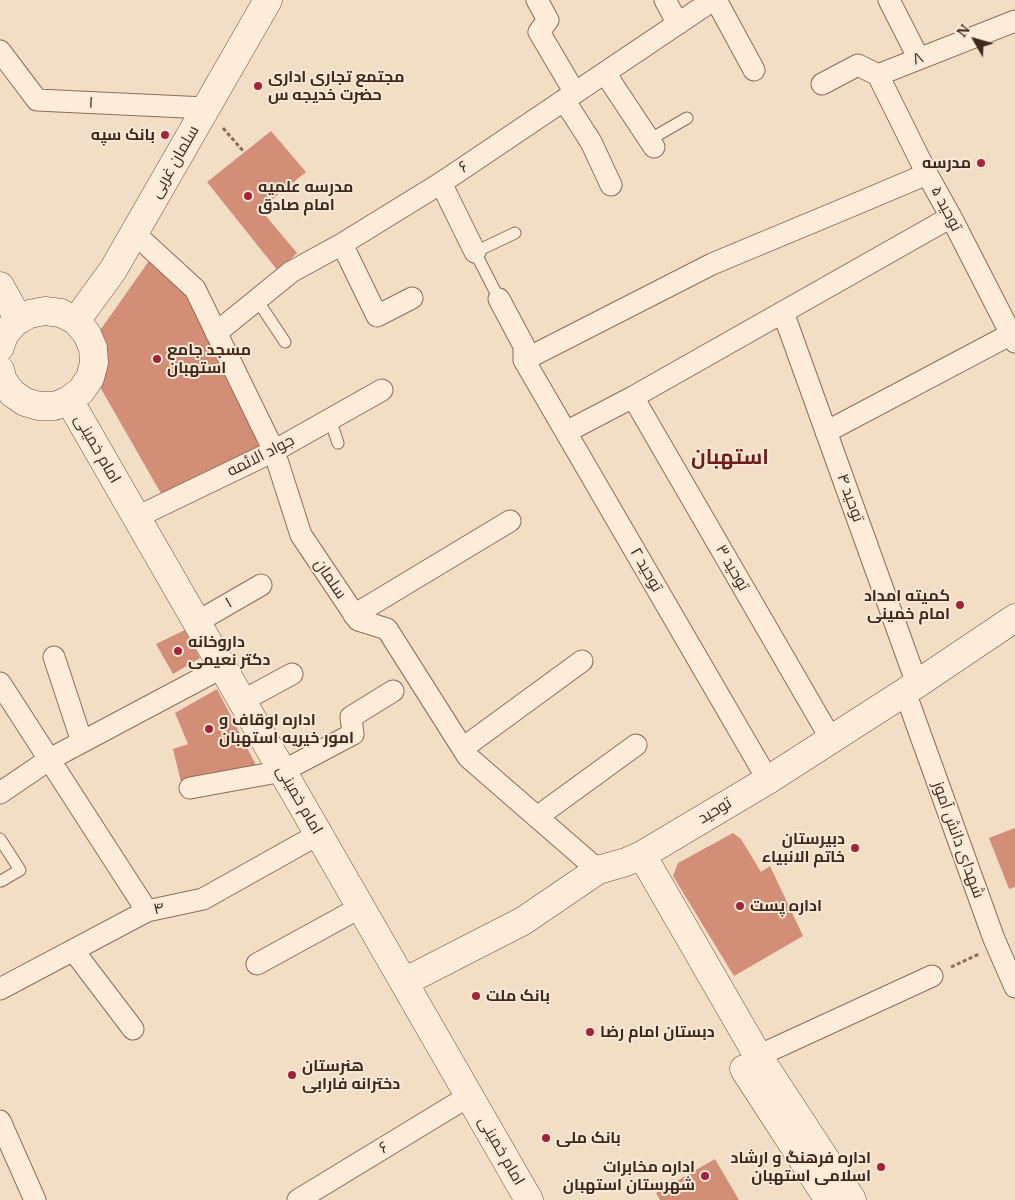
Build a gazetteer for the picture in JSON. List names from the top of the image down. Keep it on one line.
{"streets":{"street":["۸","۱","سلمان غربی","۶","توحید ۵","امام خمینی","جواد الائمه","توحید ۴","توحید ۳","توحید ۲","سلمان","توحید","شهدای دانش آموز","۴"]},"crossings":[["۸","توحید ۵"],["۱","سلمان غربی"],["۱","امام خمینی"],["سلمان غربی","سلمان"],["۶","امام خمینی"],["۶","سلمان"],["امام خمینی","جواد الائمه"],["امام خمینی","توحید"],["امام خمینی","۴"],["جواد الائمه","سلمان"],["توحید ۴","توحید"],["توحید ۴","شهدای دانش آموز"],["توحید ۳","توحید"],["توحید ۲","توحید"],["سلمان","توحید"],["توحید","شهدای دانش آموز"]],"districts":["استهبان"],"places":["مجتمع تجاری اداری حضرت خدیجه س","بانک سپه","مدرسه","مدرسه علمیه امام صادق","مسجد جامع استهبان","کمیته امداد امام خمینی","داروخانه دکتر نعیمی","اداره اوقاف و امور خیریه استهبان","دبیرستان خاتم الانبیاء","اداره پست","بانک ملت","دبستان امام رضا","هنرستان دخترانه فارابی","بانک ملی","اداره فرهنگ و ارشاد اسلامی استهبان","اداره مخابرات شهرستان استهبان"],"north":"top left"}
